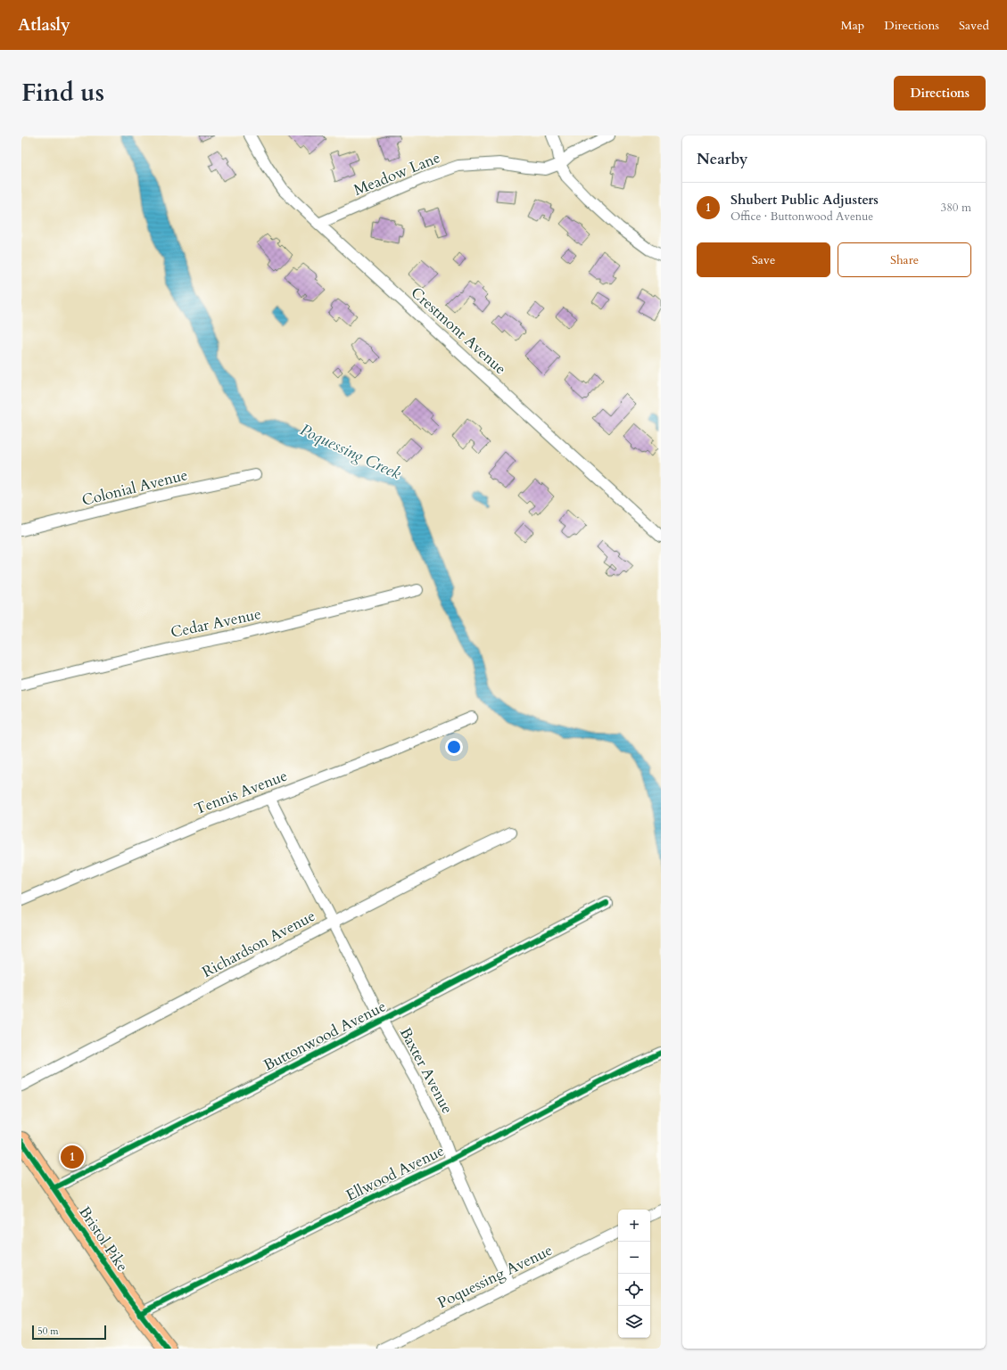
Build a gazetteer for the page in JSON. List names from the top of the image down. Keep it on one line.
{"streets":{"main road":["Bristol Pike"],"street":["Meadow Lane","Crestmont Avenue","Colonial Avenue","Cedar Avenue","Tennis Avenue","Richardson Avenue","Buttonwood Avenue","Baxter Avenue","Ellwood Avenue","Poquessing Avenue"]},"crossings":[["Meadow Lane","Crestmont Avenue"],["Tennis Avenue","Baxter Avenue"],["Richardson Avenue","Baxter Avenue"],["Buttonwood Avenue","Baxter Avenue"],["Buttonwood Avenue","Bristol Pike"],["Baxter Avenue","Ellwood Avenue"],["Baxter Avenue","Poquessing Avenue"],["Ellwood Avenue","Bristol Pike"]],"water":["Poquessing Creek"],"scale_bar":"50 m","page":{"header":"Atlasly","nav":["Map","Directions","Saved"],"title":"Find us","buttons":["Directions",["Save","Share"]],"heading":"Nearby","list":[{"mark":"1","name":"Shubert Public Adjusters","note":"Office · Buttonwood Avenue","value":"380 m"}],"pins":"1","map_buttons":["+","−"],"scale":"50 m"}}
